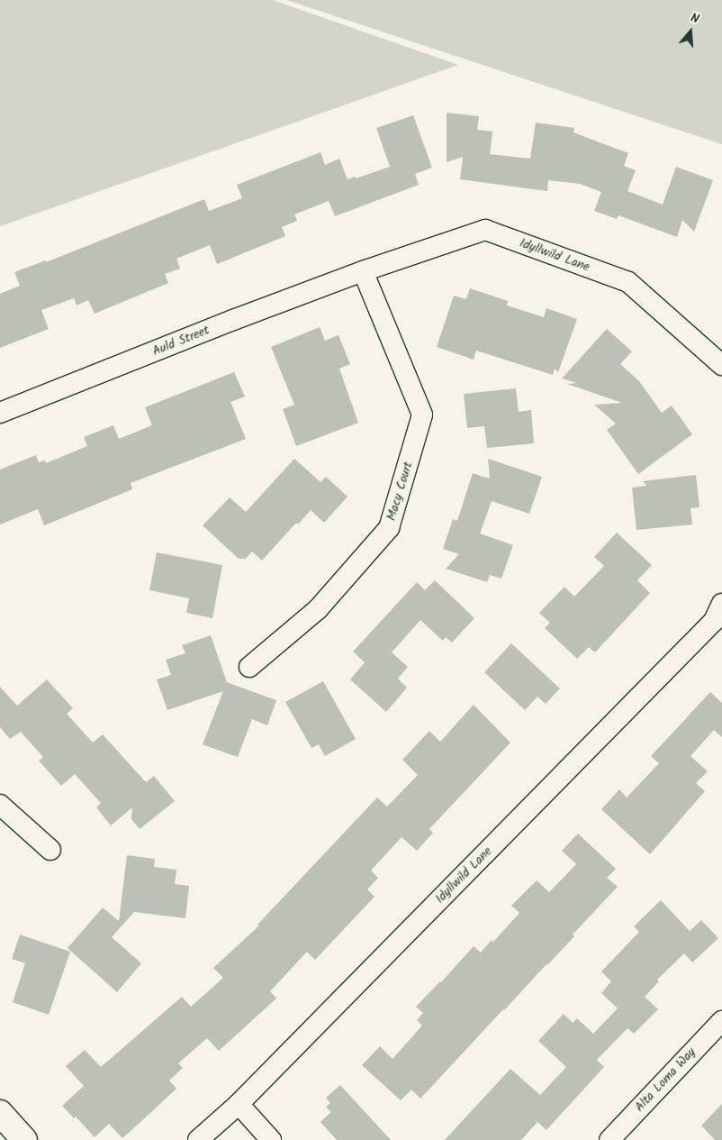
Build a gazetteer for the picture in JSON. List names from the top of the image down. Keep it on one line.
{"streets":{"street":["Idyllwild Lane","Auld Street","Macy Court","Alta Loma Way"]},"crossings":[["Idyllwild Lane","Auld Street"],["Idyllwild Lane","Macy Court"],["Auld Street","Macy Court"]],"north":"top"}
